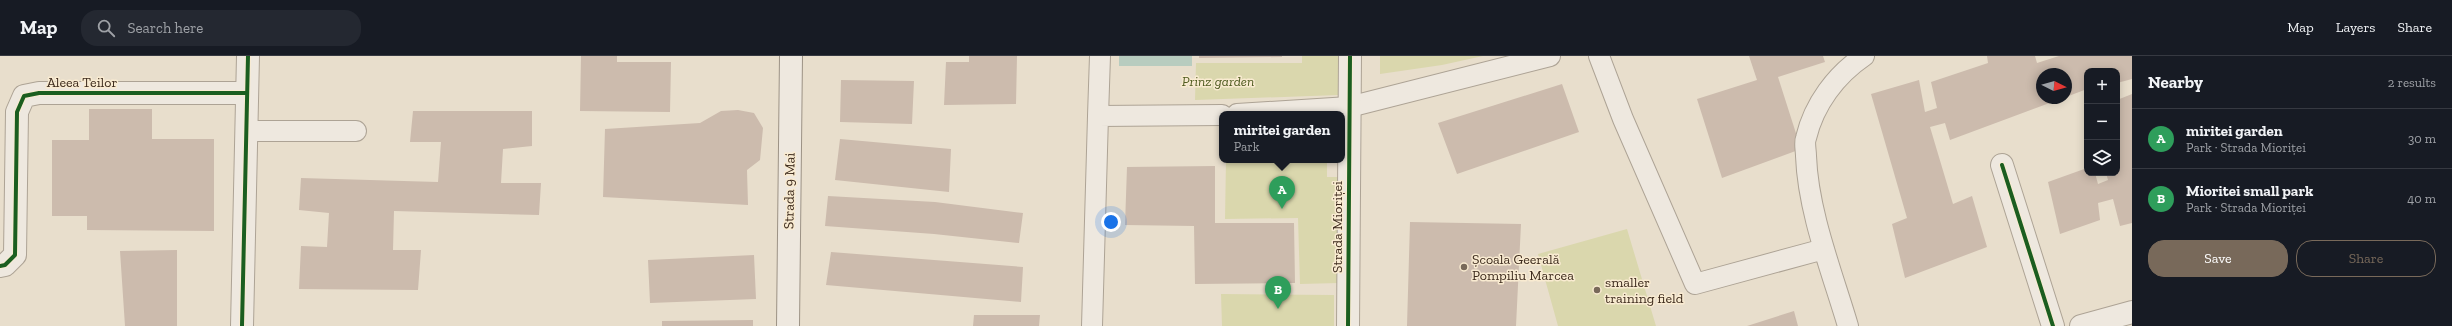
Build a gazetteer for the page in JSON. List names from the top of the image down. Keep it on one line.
{"streets":{"street":["Aleea Teilor","Strada 9 Mai","Strada Mioriței"]},"parks":["Prinz garden"],"places":["Școala Geerală Pompiliu Marcea","smaller training field"],"north":"right","page":{"header":"Map","search":"Search here","nav":["Map","Layers","Share"],"heading":["Nearby","2 results"],"map_buttons":["+","−"],"list":[{"mark":"A","name":"miritei garden","note":"Park · Strada Mioriței","value":"30 m"},{"mark":"B","name":"Mioritei small park","note":"Park · Strada Mioriței","value":"40 m"}],"popup":["miritei garden","Park"],"pins":["A","B"],"buttons":["Save","Share"]}}
